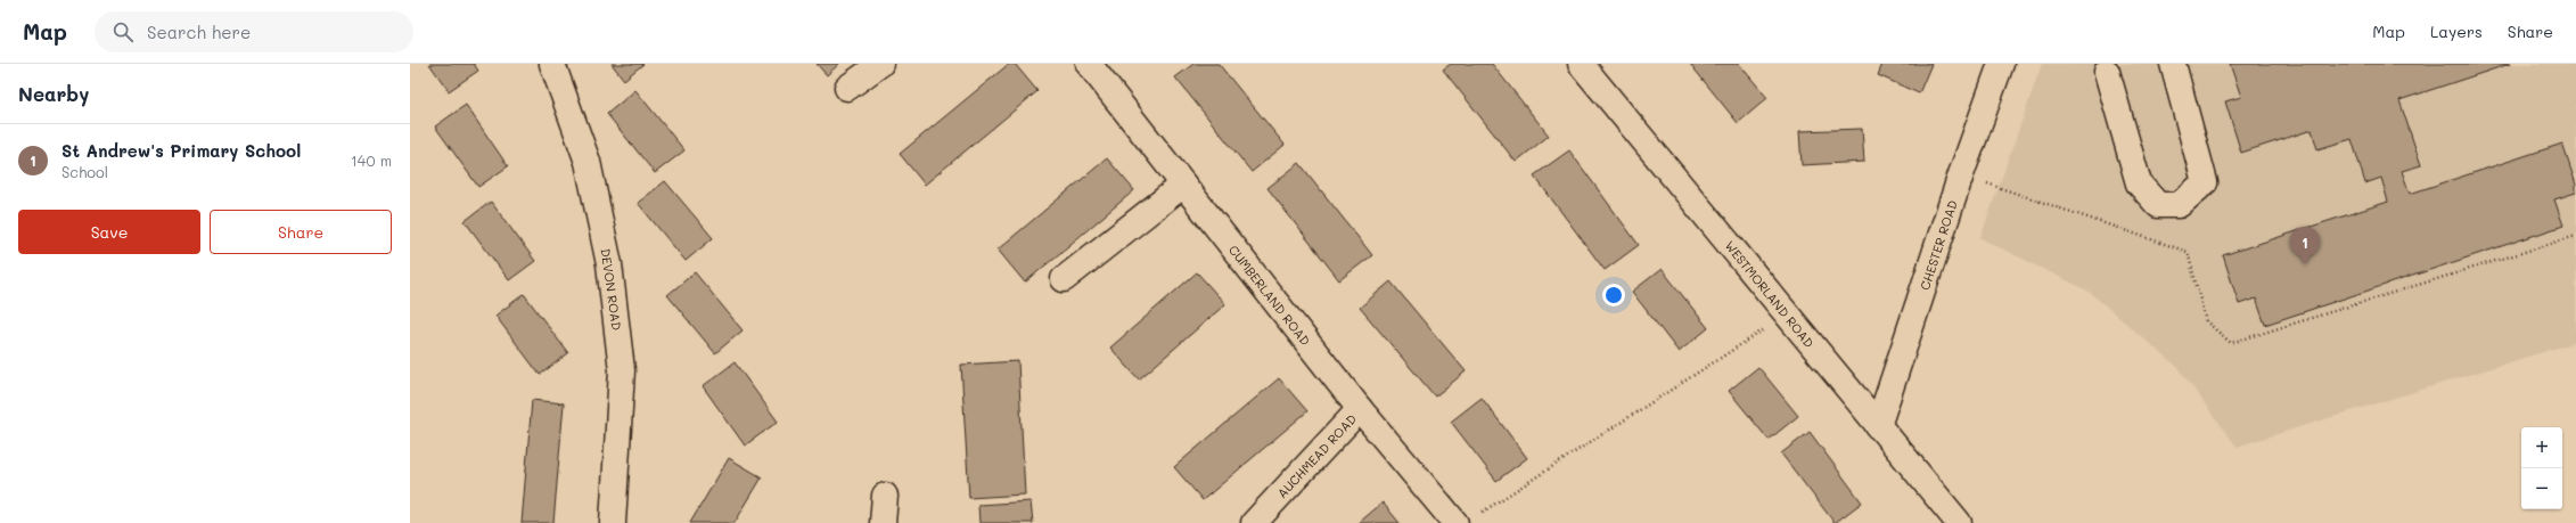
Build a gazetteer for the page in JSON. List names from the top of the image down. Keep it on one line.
{"streets":{"street":["CHESTER ROAD","DEVON ROAD","WESTMORLAND ROAD","CUMBERLAND ROAD","AUCHMEAD ROAD"]},"crossings":[["CHESTER ROAD","WESTMORLAND ROAD"],["CUMBERLAND ROAD","AUCHMEAD ROAD"]],"page":{"header":"Map","search":"Search here","nav":["Map","Layers","Share"],"heading":"Nearby","list":[{"mark":"1","name":"St Andrew's Primary School","note":"School","value":"140 m"}],"buttons":["Save","Share"],"pins":"1","map_buttons":["+","−"]}}
